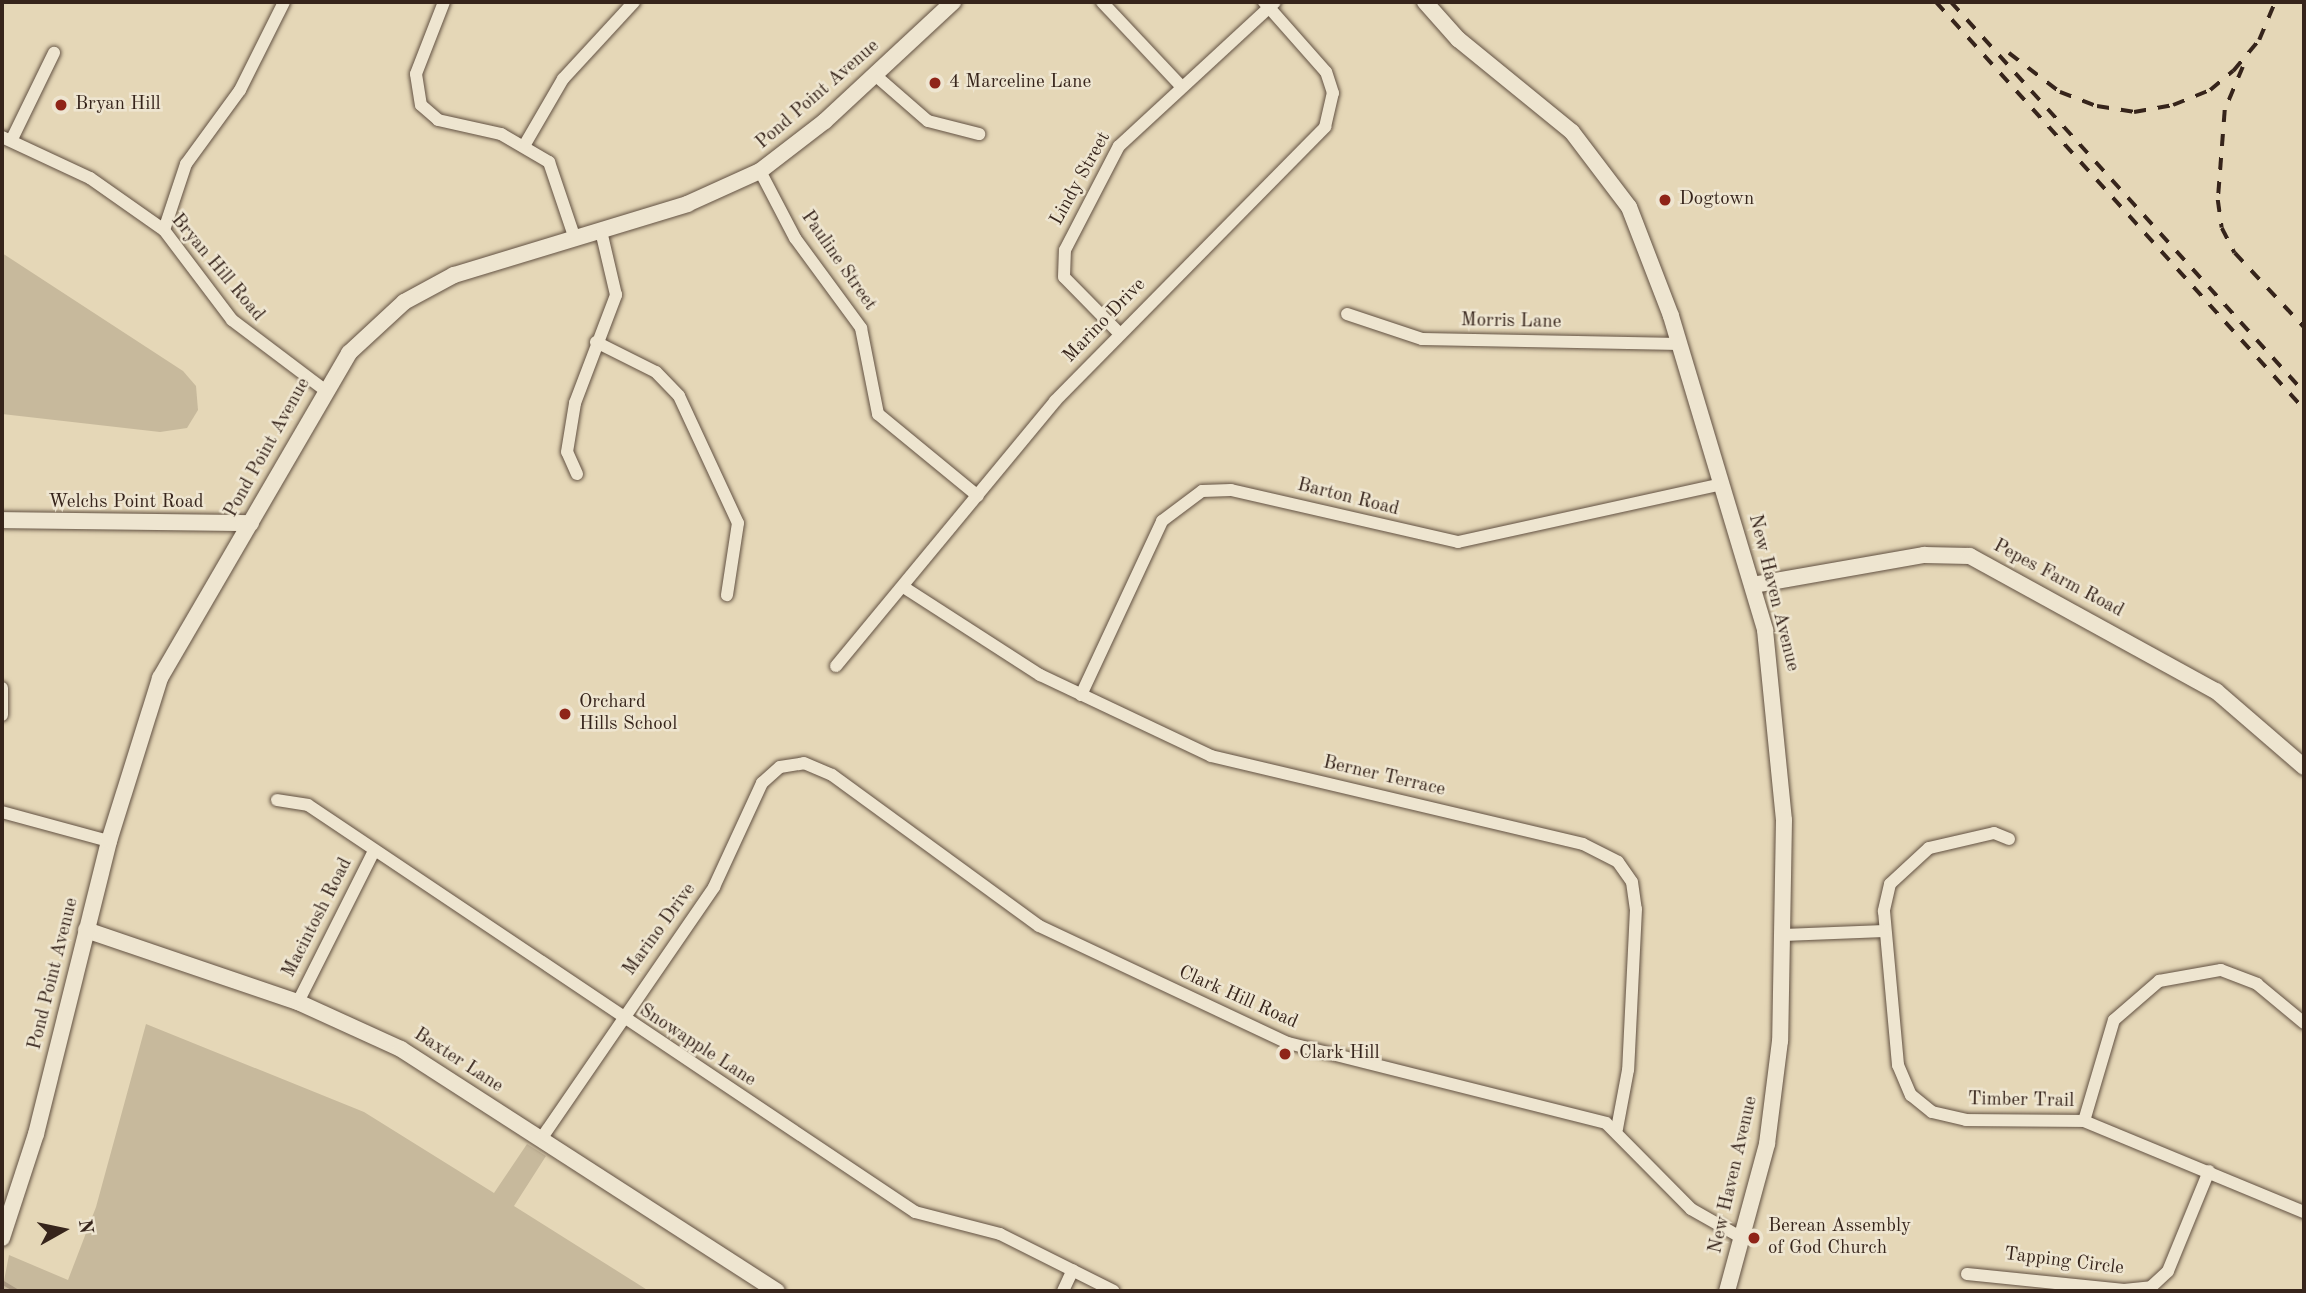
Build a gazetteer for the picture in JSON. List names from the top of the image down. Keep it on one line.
{"streets":{"main road":["Pond Point Avenue","Welchs Point Road","Pepes Farm Road","New Haven Avenue","Baxter Lane"],"street":["Lindy Street","Pauline Street","Bryan Hill Road","Marino Drive","Morris Lane","Barton Road","Berner Terrace","Macintosh Road","Clark Hill Road","Snowapple Lane","Timber Trail","Tapping Circle"]},"crossings":[["Pond Point Avenue","Pauline Street"],["Pond Point Avenue","Bryan Hill Road"],["Pond Point Avenue","Welchs Point Road"],["Pond Point Avenue","Baxter Lane"],["Lindy Street","Marino Drive"],["Pauline Street","Marino Drive"],["Marino Drive","Berner Terrace"],["Marino Drive","Clark Hill Road"],["Marino Drive","Snowapple Lane"],["Marino Drive","Baxter Lane"],["Morris Lane","New Haven Avenue"],["Barton Road","New Haven Avenue"],["Barton Road","Berner Terrace"],["Pepes Farm Road","New Haven Avenue"],["New Haven Avenue","Clark Hill Road"],["Berner Terrace","Clark Hill Road"],["Macintosh Road","Snowapple Lane"],["Macintosh Road","Baxter Lane"],["Timber Trail","Tapping Circle"]],"places":["4 Marceline Lane","Bryan Hill","Dogtown","Orchard Hills School","Clark Hill","Berean Assembly of God Church"],"north":"right"}
